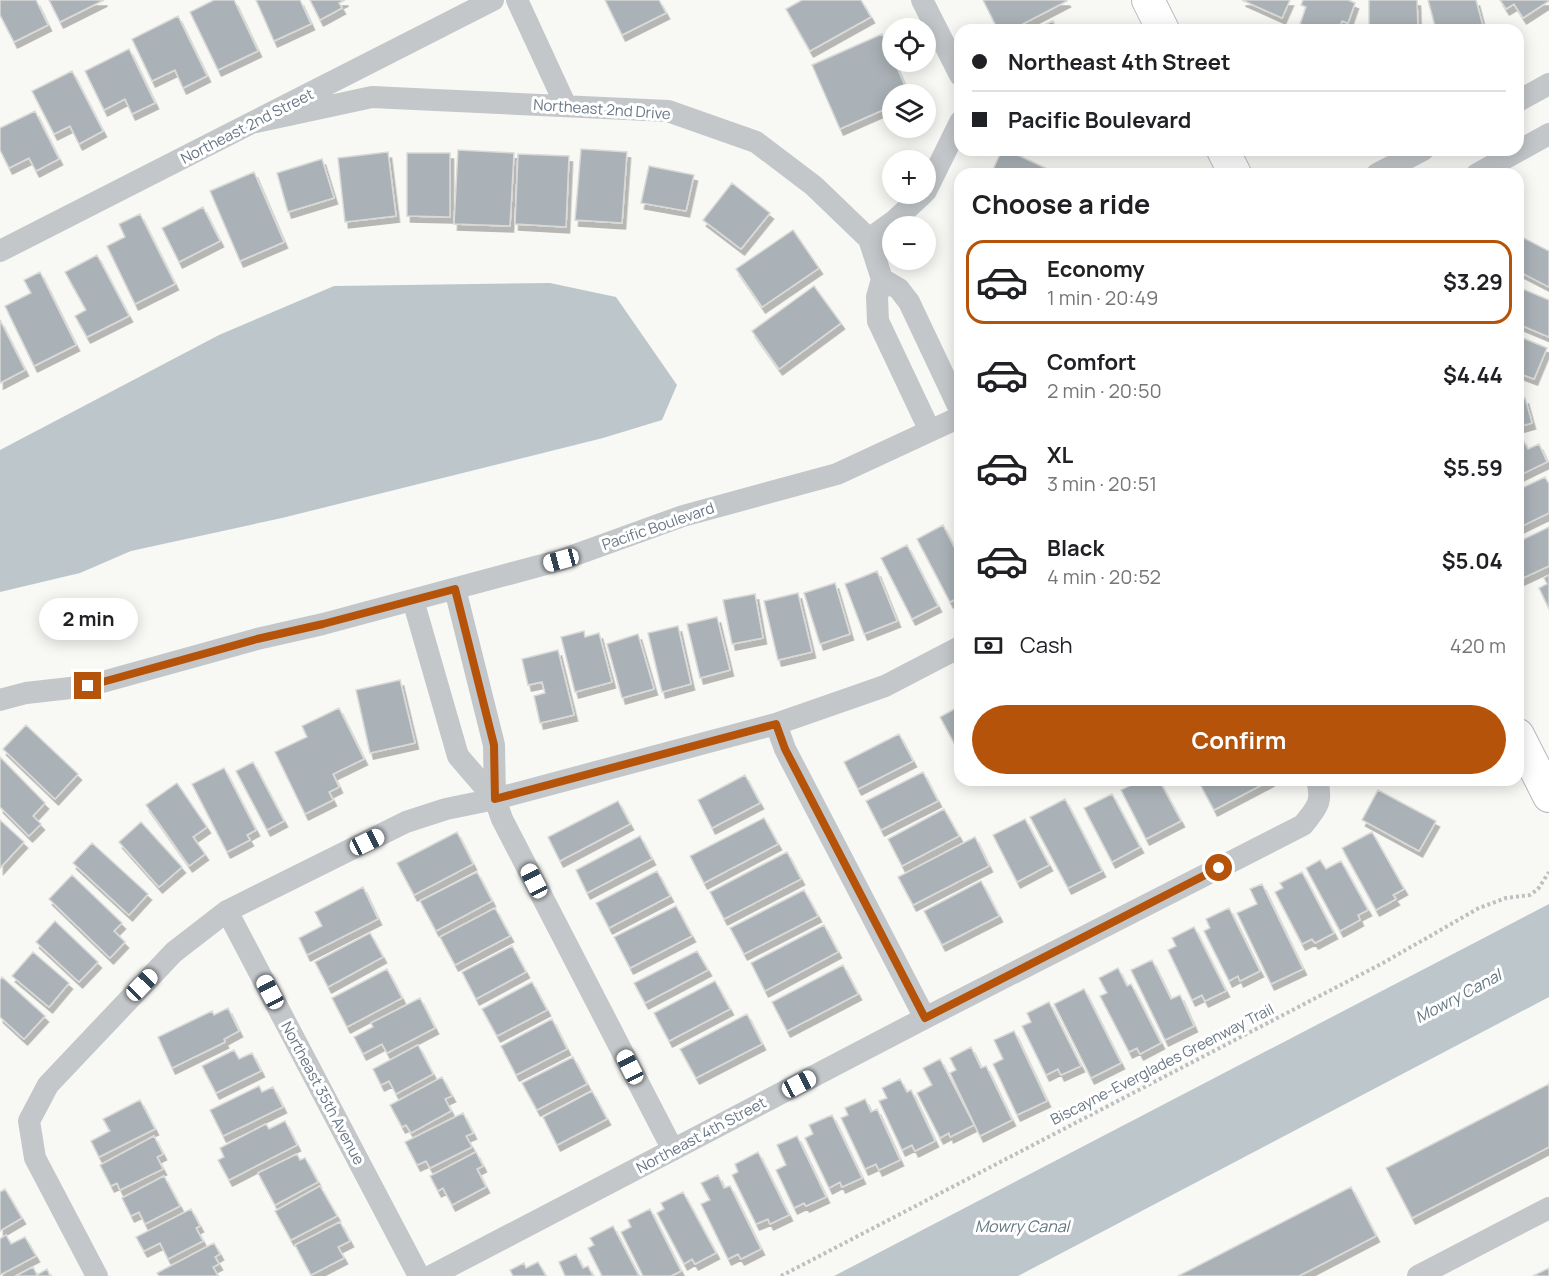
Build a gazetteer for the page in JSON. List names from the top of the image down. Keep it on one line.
{"streets":{"street":["Northeast 2nd Drive","Northeast 2nd Street","Pacific Boulevard","Northeast 35th Avenue","Northeast 4th Street"],"path":["Biscayne-Everglades Greenway Trail"]},"crossings":[["Northeast 2nd Drive","Northeast 2nd Street"],["Northeast 2nd Drive","Pacific Boulevard"]],"water":["Mowry Canal"],"page":{"map_buttons":["+","−"],"banner":["Northeast 4th Street","Pacific Boulevard"],"heading":"Choose a ride","list":[{"name":"Economy","note":"1 min · 20:49","value":"$3.29"},{"name":"Comfort","note":"2 min · 20:50","value":"$4.44"},{"name":"XL","note":"3 min · 20:51","value":"$5.59"},{"name":"Black","note":"4 min · 20:52","value":"$5.04"}],"bubble":"2 min","pay":["Cash","420 m"],"buttons":"Confirm"}}
